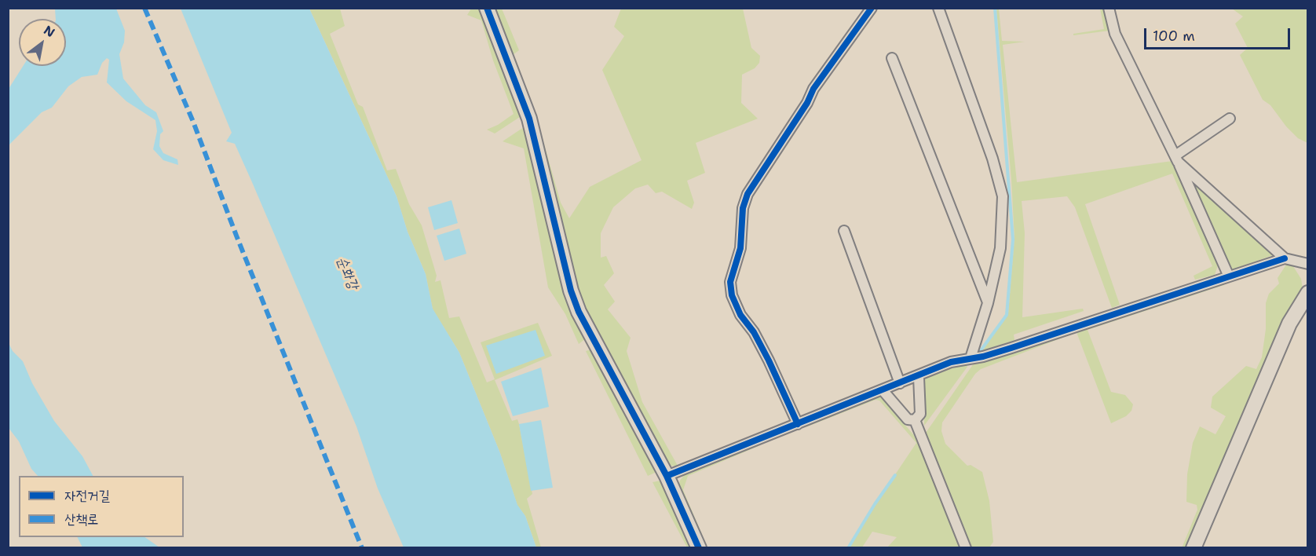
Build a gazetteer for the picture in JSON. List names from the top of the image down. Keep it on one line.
{"water":["순화강"],"legend":["자전거길","산책로"],"scale_bar":"100 m","north":"top right"}
